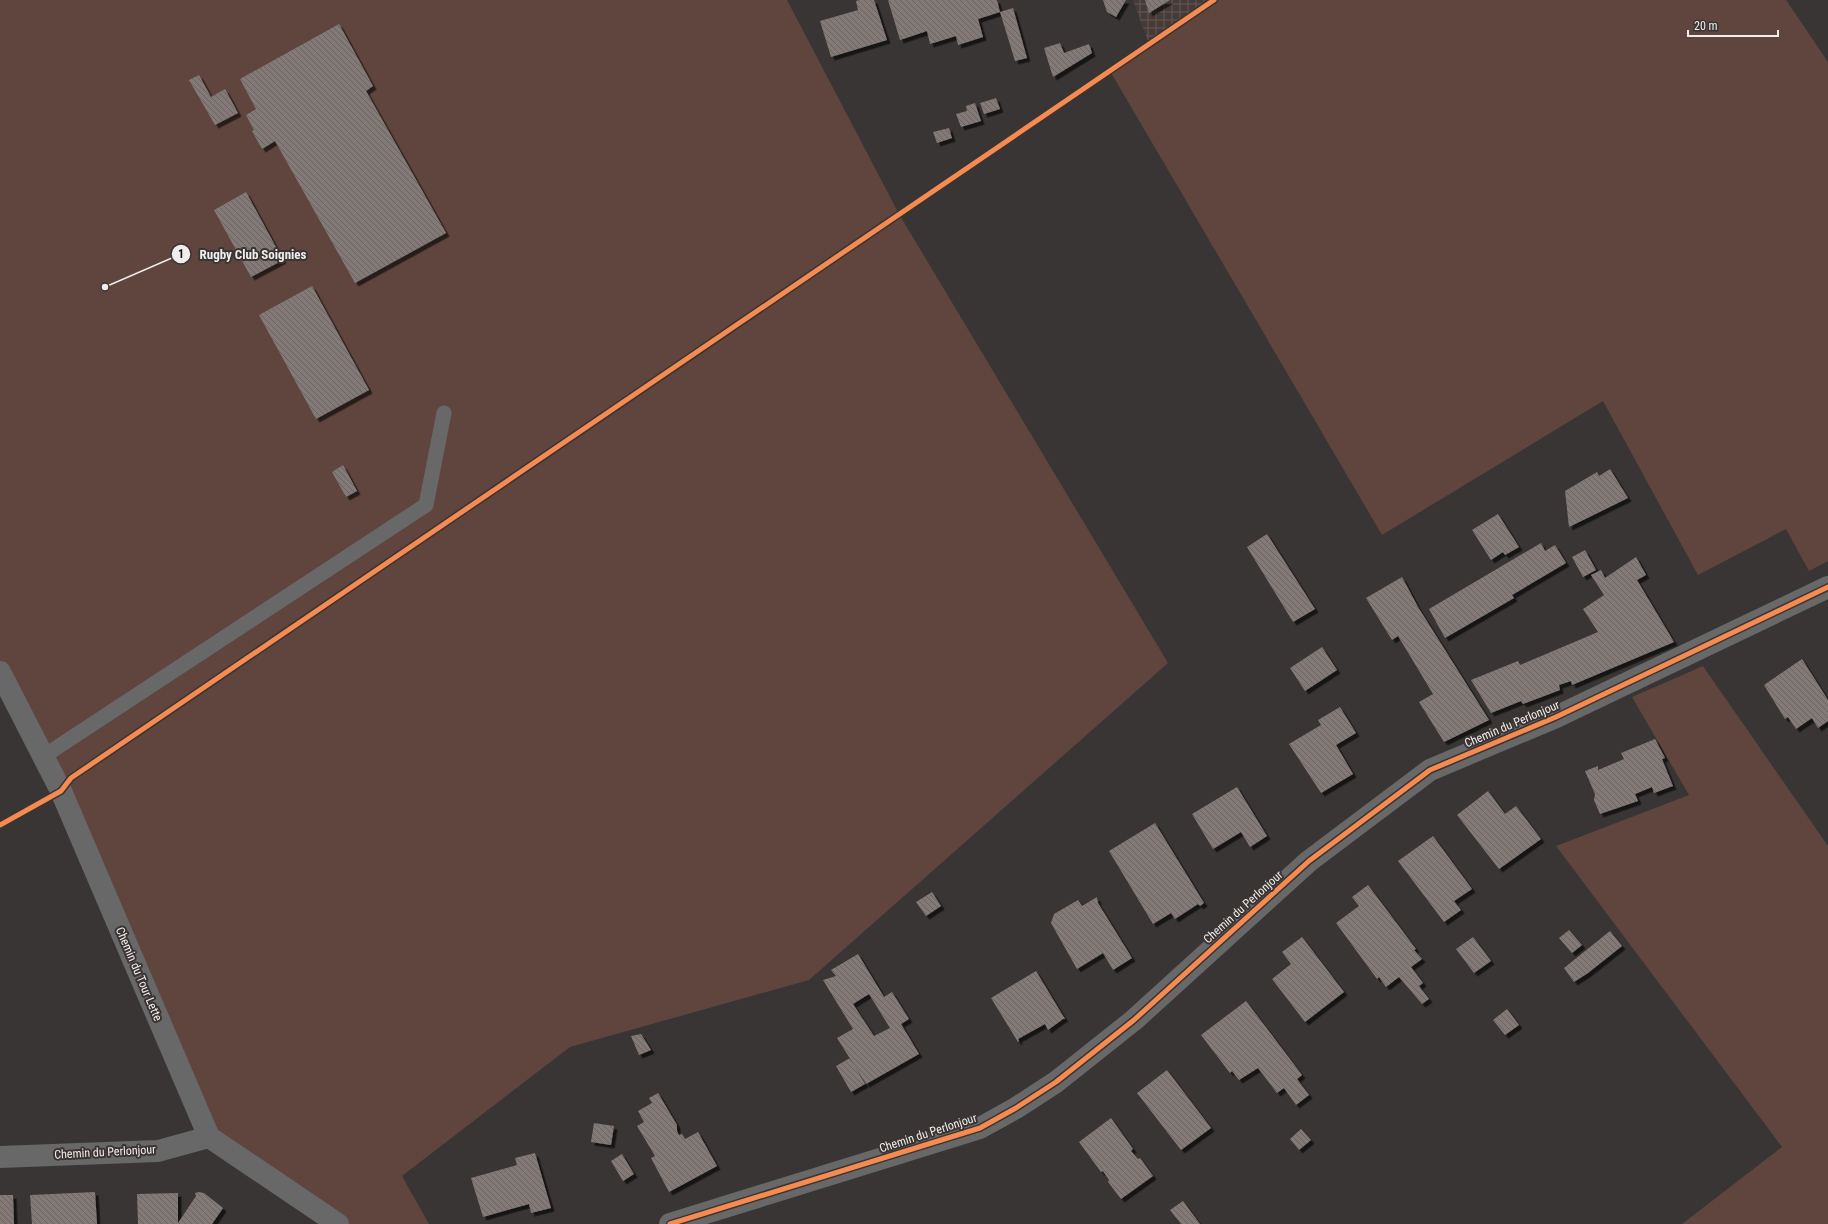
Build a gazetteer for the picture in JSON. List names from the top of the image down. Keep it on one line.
{"streets":{"street":["Chemin du Perlonjour","Chemin du Tour Lette"]},"crossings":[["Chemin du Perlonjour","Chemin du Tour Lette"]],"places":["Rugby Club Soignies"],"scale_bar":"20 m"}
